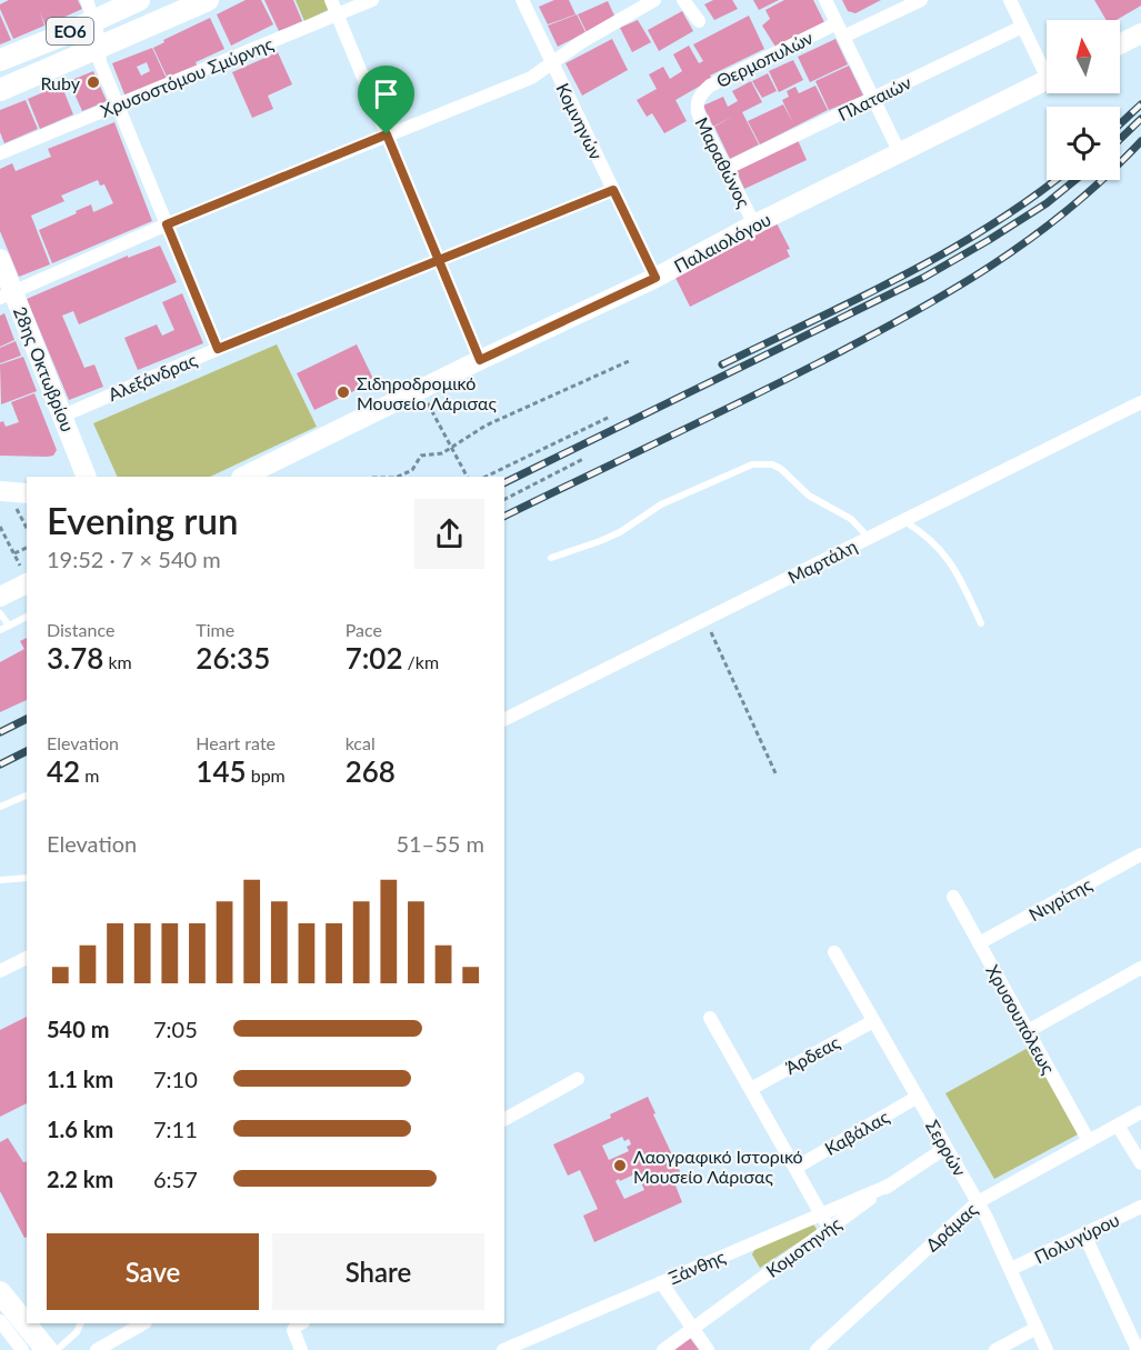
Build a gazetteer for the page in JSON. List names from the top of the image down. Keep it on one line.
{"streets":{"main road":["ΕΟ6"],"street":["Θερμοπυλών","Χρυσοστόμου Σμύρνης","Πλαταιών","Κομνηνών","Μαραθώνος","Παλαιολόγου","28ης Οκτωβρίου","Αλεξάνδρας","Μαρτάλη","Νιγρίτης","Χρυσουπόλεως","Άρδεας","Καβάλας","Σερρών","Δράμας","Πολυγύρου","Κομοτηνής","Ξάνθης"]},"crossings":[["Θερμοπυλών","Μαραθώνος"],["Πλαταιών","Μαραθώνος"],["Κομνηνών","Παλαιολόγου"],["Κομνηνών","Αλεξάνδρας"],["Μαραθώνος","Παλαιολόγου"],["28ης Οκτωβρίου","Αλεξάνδρας"],["Νιγρίτης","Χρυσουπόλεως"],["Χρυσουπόλεως","Δράμας"],["Άρδεας","Σερρών"],["Καβάλας","Σερρών"],["Σερρών","Δράμας"],["Σερρών","Πολυγύρου"],["Σερρών","Κομοτηνής"],["Κομοτηνής","Ξάνθης"]],"places":["Ruby","Σιδηροδρομικό Μουσείο Λάρισας","Λαογραφικό Ιστορικό Μουσείο Λάρισας"],"north":"top","page":{"heading":["Evening run","19:52 · 7 × 540 m"],"stats":[["Distance","3.78 km"],["Time","26:35"],["Pace","7:02 /km"],["Elevation","42 m"],["Heart rate","145 bpm"],["kcal","268"]],"chart":["Elevation","51–55 m"],"list":[{"name":"540 m","note":"7:05"},{"name":"1.1 km","note":"7:10"},{"name":"1.6 km","note":"7:11"},{"name":"2.2 km","note":"6:57"}],"buttons":["Save","Share"]}}
